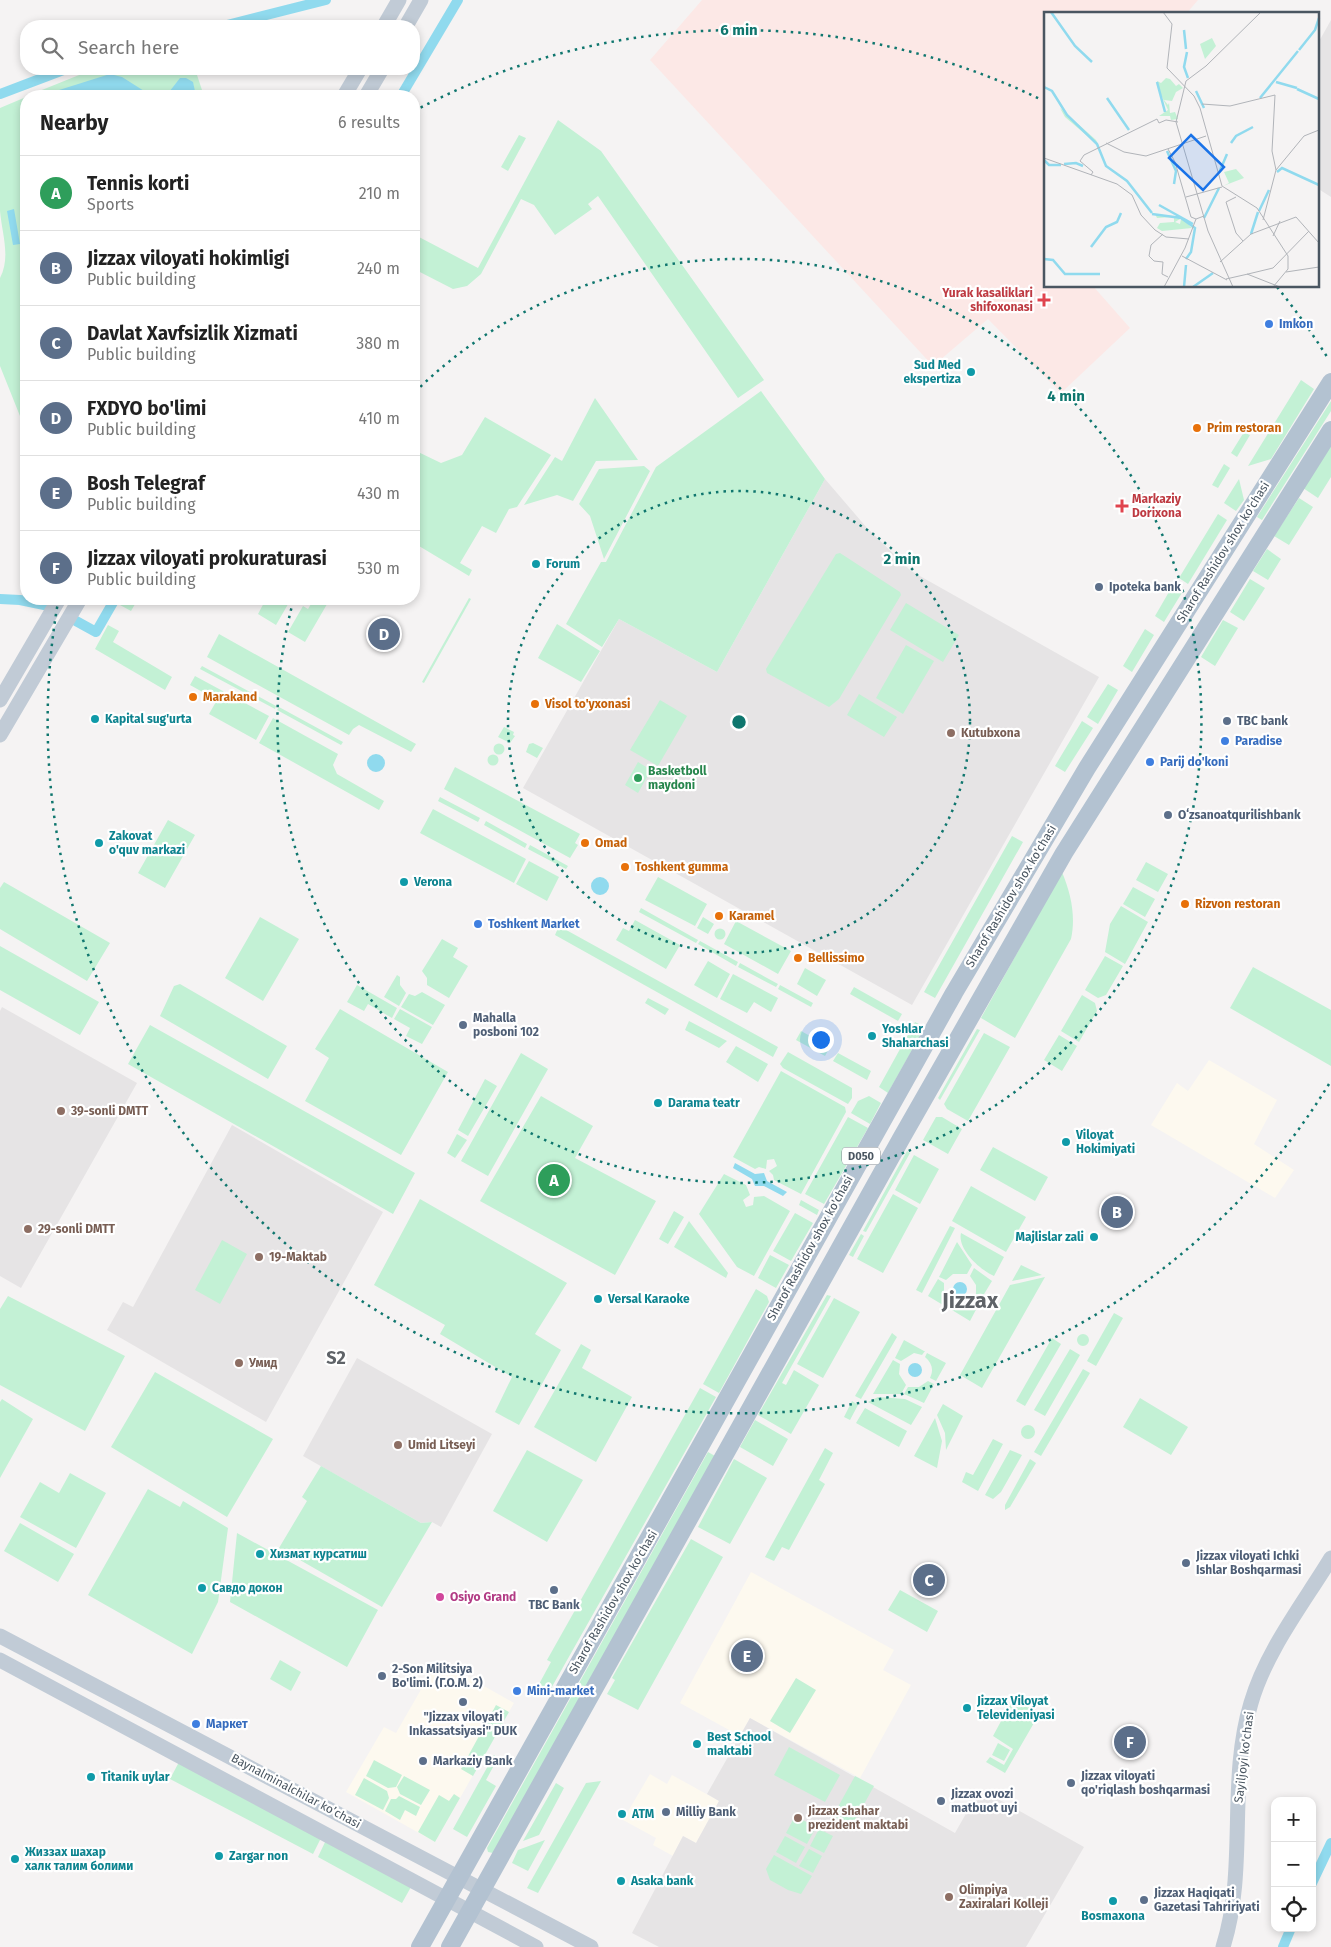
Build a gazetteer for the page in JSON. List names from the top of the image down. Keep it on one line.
{"streets":{"main road":["Sharof Rashidov shox ko'chasi","D050","Sayiljoyi ko'chasi","Baynalminalchilar ko’chasi"]},"crossings":[["Sharof Rashidov shox ko'chasi","Baynalminalchilar ko’chasi"]],"districts":["Jizzax","S2"],"places":{"health":["Yurak kasaliklari shifoxonasi","Markaziy Dorixona"],"other":["Imkon","Sud Med ekspertiza","Prim restoran","Forum","Ipoteka bank","Marakand","Visol to'yxonasi","Kapital sug'urta","TBC bank","Kutubxona","Paradise","Parij do'koni","Basketboll maydoni","Oʻzsanoatqurilishbank","Zakovat o'quv markazi","Omad","Toshkent gumma","Verona","Rizvon restoran","Karamel","Toshkent Market","Bellissimo","Mahalla posboni 102","Yoshlar Shaharchasi","Darama teatr","39-sonli DMTT","Viloyat Hokimiyati","29-sonli DMTT","Majlislar zali","19-Maktab","Versal Karaoke","Умид","Umid Litseyi","Хизмат курсатиш","Jizzax viloyati Ichki Ishlar Boshqarmasi","Cавдо докон","TBC Bank","Osiyo Grand","2-Son Militsiya Bo'limi. (Г.О.М. 2)","Mini-market","\"Jizzax viloyati Inkassatsiyasi\" DUK","Jizzax Viloyat Televideniyasi","Маркет","Best School maktabi","Markaziy Bank","Titanik uylar","Jizzax viloyati qo'riqlash boshqarmasi","Jizzax ovozi matbuot uyi","Milliy Bank","ATM","Jizzax shahar prezident maktabi","Zargar non","Жиззах шахар халк талим болими","Asaka bank","Olimpiya Zaxiralari Kolleji","Jizzax Haqiqati Gazetasi Tahririyati","Bosmaxona"]},"page":{"search":"Search here","heading":["Nearby","6 results"],"list":[{"mark":"A","name":"Tennis korti","note":"Sports","value":"210 m"},{"mark":"B","name":"Jizzax viloyati hokimligi","note":"Public building","value":"240 m"},{"mark":"C","name":"Davlat Xavfsizlik Xizmati","note":"Public building","value":"380 m"},{"mark":"D","name":"FXDYO bo'limi","note":"Public building","value":"410 m"},{"mark":"E","name":"Bosh Telegraf","note":"Public building","value":"430 m"},{"mark":"F","name":"Jizzax viloyati prokuraturasi","note":"Public building","value":"530 m"}],"pins":["D","A","B","C","E","F"],"map_buttons":["+","−"]},"rings":["6 min","4 min","2 min"]}
